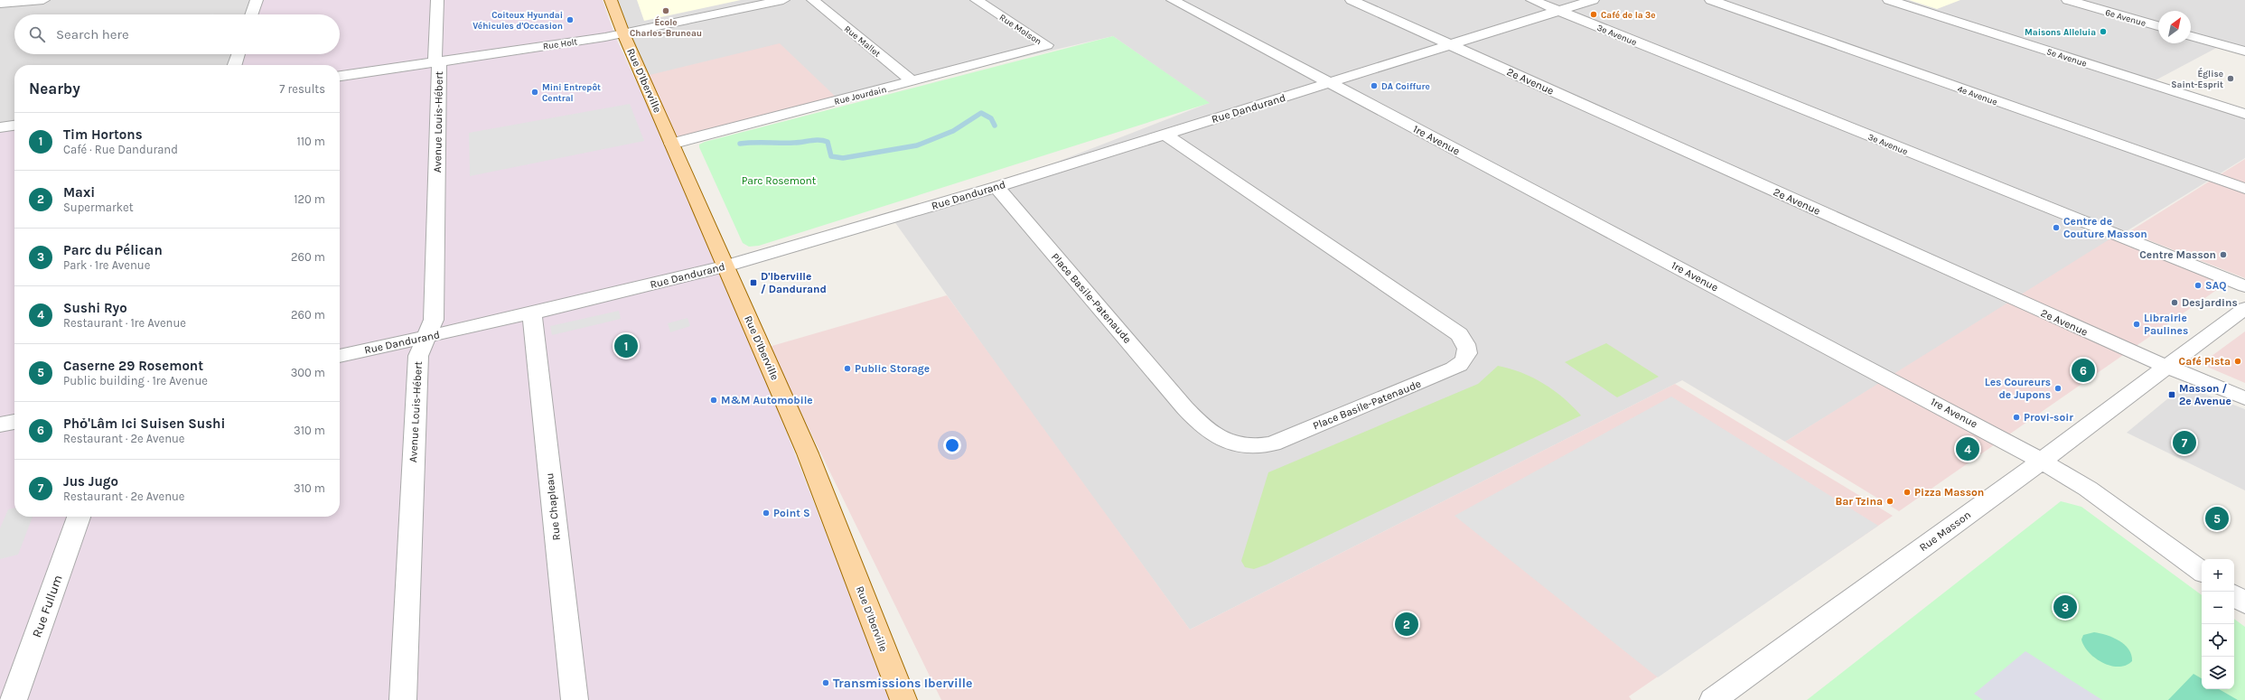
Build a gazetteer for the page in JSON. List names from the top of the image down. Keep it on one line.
{"streets":{"main road":["Rue D'Iberville"],"street":["6e Avenue","Rue Molson","3e Avenue","Rue Mallet","Rue Holt","5e Avenue","2e Avenue","Rue Jourdain","4e Avenue","Rue Dandurand","Avenue Louis-Hébert","1re Avenue","Place Basile-Patenaude","Rue Chapleau","Rue Masson","Rue Fullum"]},"crossings":[["Rue Molson","Rue Jourdain"],["3e Avenue","Rue Dandurand"],["Rue Mallet","Rue Jourdain"],["Rue Holt","Rue D'Iberville"],["Rue Holt","Avenue Louis-Hébert"],["Rue D'Iberville","Rue Jourdain"],["Rue D'Iberville","Rue Dandurand"],["2e Avenue","Rue Dandurand"],["2e Avenue","Rue Masson"],["Rue Dandurand","Avenue Louis-Hébert"],["Rue Dandurand","1re Avenue"],["Rue Dandurand","Place Basile-Patenaude"],["Rue Dandurand","Rue Chapleau"],["1re Avenue","Rue Masson"]],"parks":["Parc Rosemont"],"places":{"other":["École Charles-Bruneau","Café de la 3e","Coiteux Hyundai Véhicules d'Occasion","Maisons Alleluia","Église Saint-Esprit","DA Coiffure","Mini Entrepôt Central","Centre de Couture Masson","Centre Masson","SAQ","Desjardins","Librairie Paulines","Café Pista","Public Storage","Les Coureurs de Jupons","M&M Automobile","Provi-soir","Pizza Masson","Bar Tzina","Point S","Transmissions Iberville"],"transit":["D'Iberville / Dandurand","Masson / 2e Avenue"]},"north":"top right","page":{"search":"Search here","heading":["Nearby","7 results"],"list":[{"mark":"1","name":"Tim Hortons","note":"Café · Rue Dandurand","value":"110 m"},{"mark":"2","name":"Maxi","note":"Supermarket","value":"120 m"},{"mark":"3","name":"Parc du Pélican","note":"Park · 1re Avenue","value":"260 m"},{"mark":"4","name":"Sushi Ryo","note":"Restaurant · 1re Avenue","value":"260 m"},{"mark":"5","name":"Caserne 29 Rosemont","note":"Public building · 1re Avenue","value":"300 m"},{"mark":"6","name":"Phỏ'Lâm Ici Suisen Sushi","note":"Restaurant · 2e Avenue","value":"310 m"},{"mark":"7","name":"Jus Jugo","note":"Restaurant · 2e Avenue","value":"310 m"}],"pins":["1","6","7","4","5","3","2"],"map_buttons":["+","−"]}}
